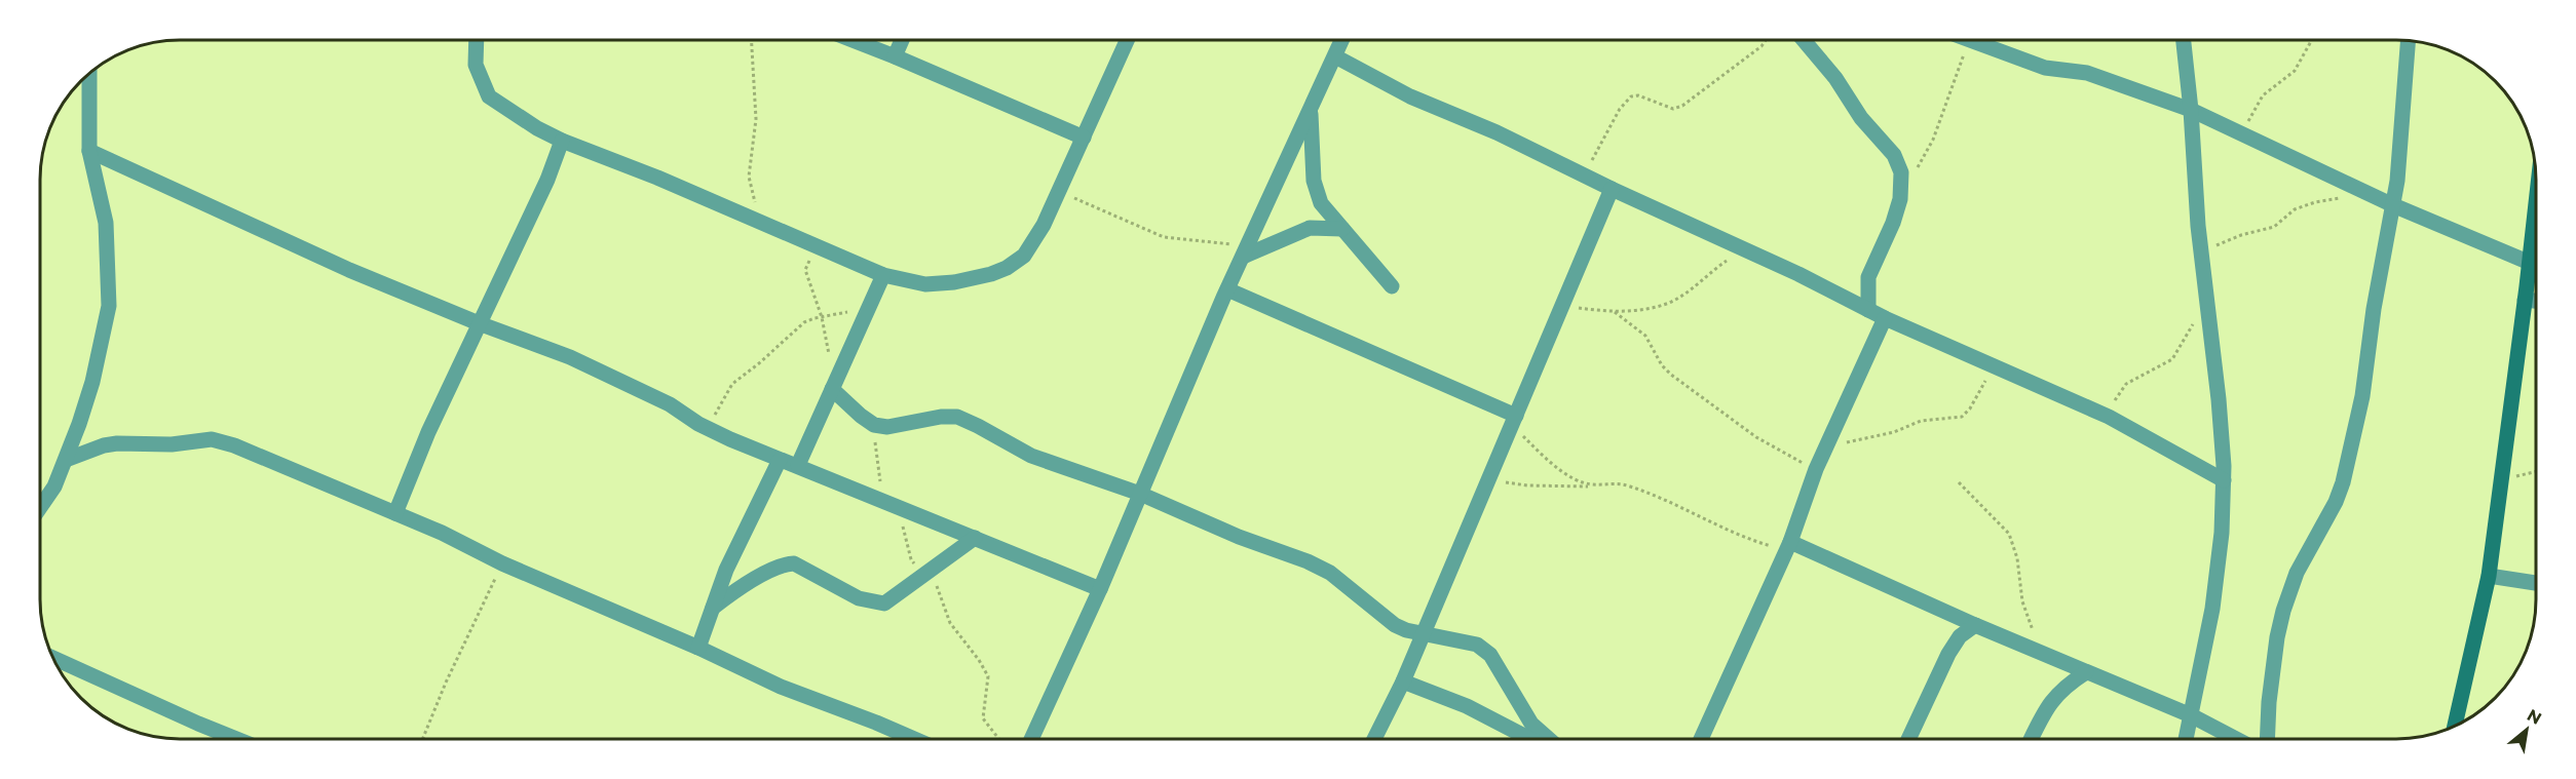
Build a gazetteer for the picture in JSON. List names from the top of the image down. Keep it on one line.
{"north":"top right"}
